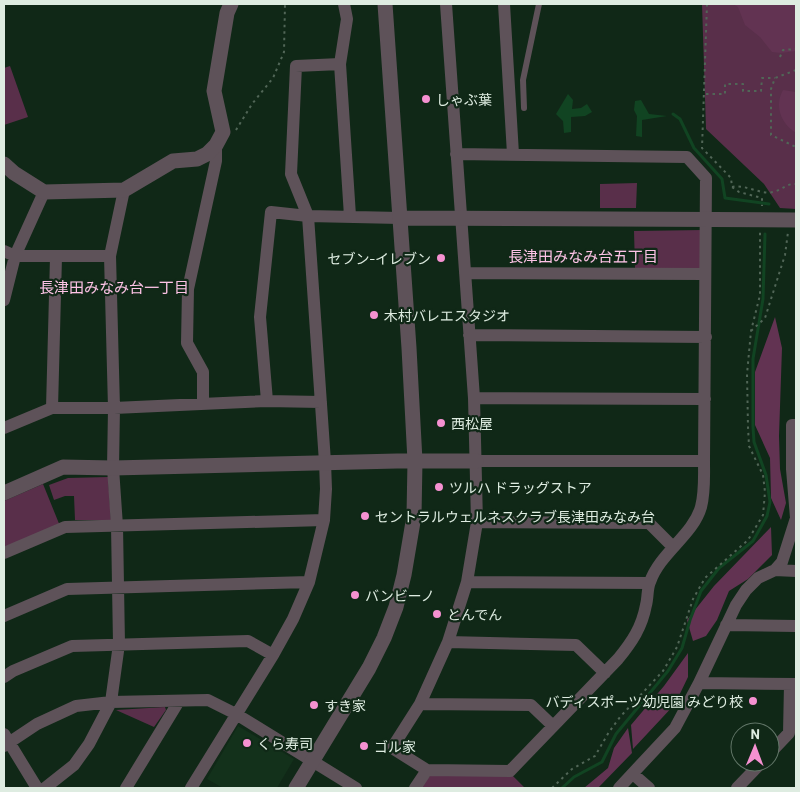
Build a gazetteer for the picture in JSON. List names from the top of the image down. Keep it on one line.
{"districts":["長津田みなみ台五丁目","長津田みなみ台一丁目"],"places":["しゃぶ葉","セブン-イレブン","木村バレエスタジオ","西松屋","ツルハ ドラッグストア","セントラルウェルネスクラブ長津田みなみ台","バンビーノ","とんでん","バディスポーツ幼児園 みどり校","すき家","くら寿司","ゴル家"],"north":"top"}
